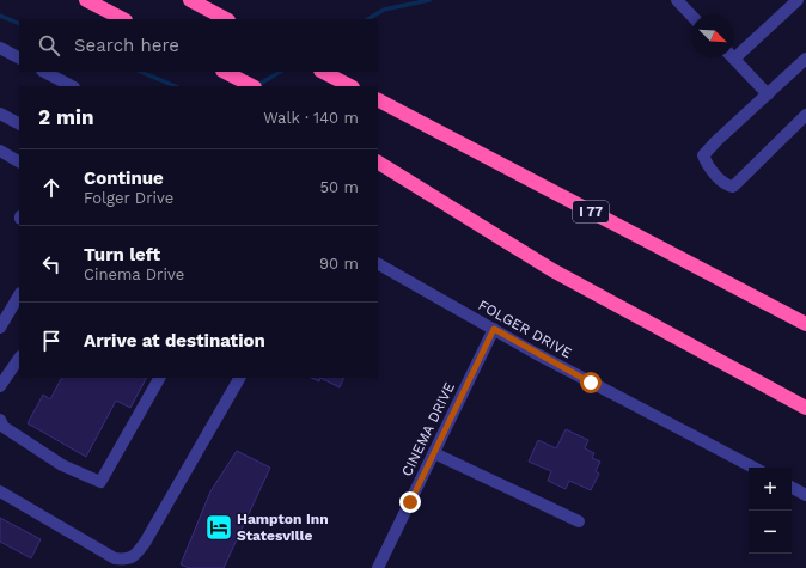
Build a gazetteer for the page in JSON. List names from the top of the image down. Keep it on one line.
{"streets":{"highway":["I 77"],"street":["FOLGER DRIVE","CINEMA DRIVE"]},"crossings":[["FOLGER DRIVE","CINEMA DRIVE"]],"places":{"hotel":["Hampton Inn Statesville"]},"north":"bottom right","page":{"search":"Search here","heading":["2 min","Walk · 140 m"],"list":[["Continue","Folger Drive","50 m"],["Turn left","Cinema Drive","90 m"],"Arrive at destination"],"map_buttons":["+","−"]}}
